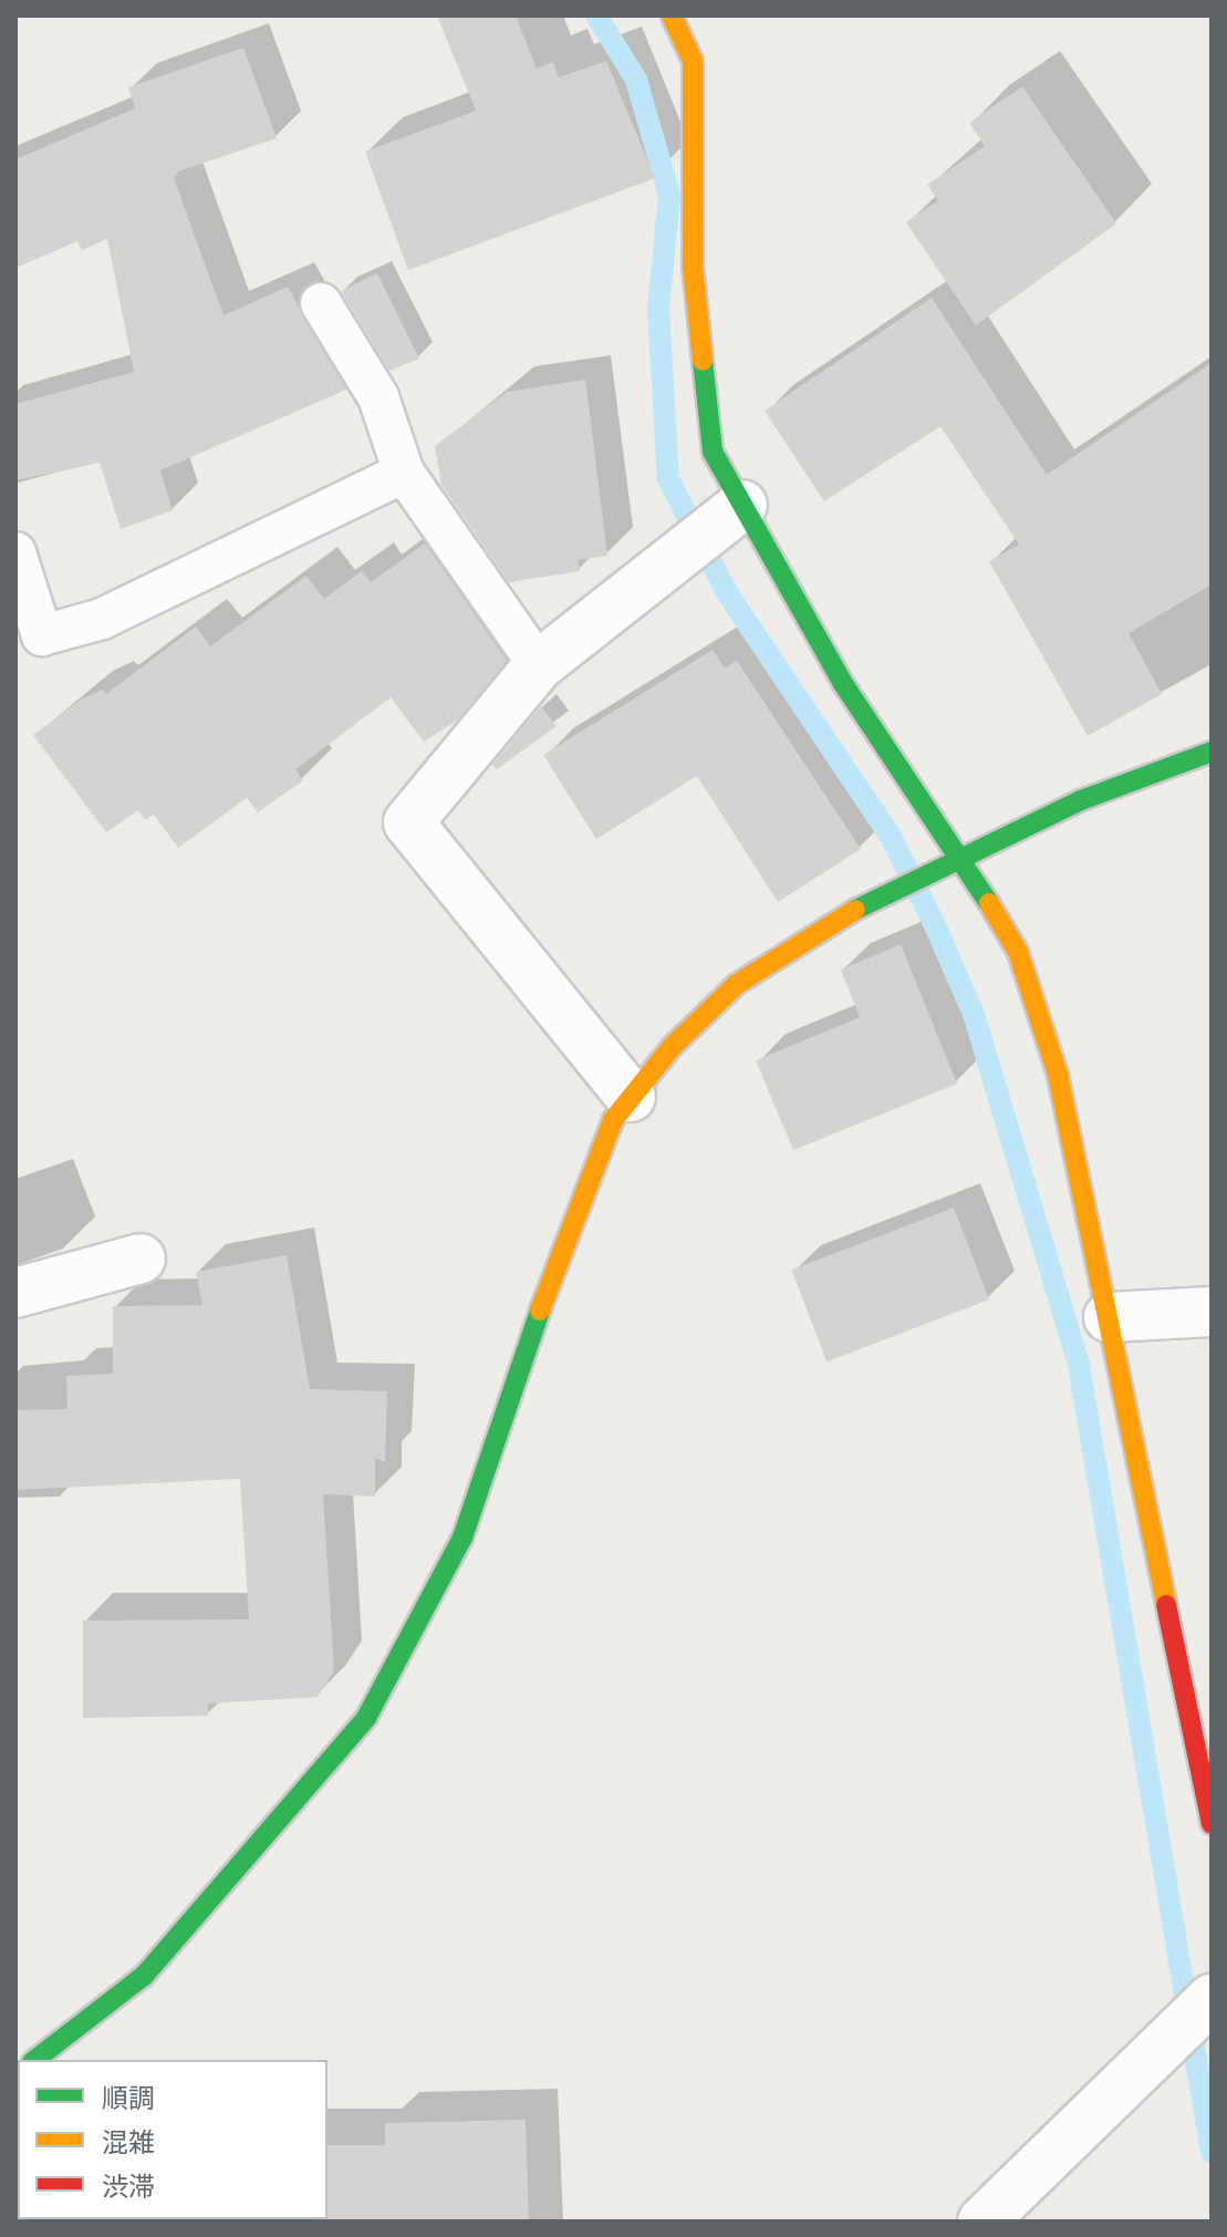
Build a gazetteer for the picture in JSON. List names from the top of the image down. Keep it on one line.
{"legend":["順調","混雑","渋滞"]}
